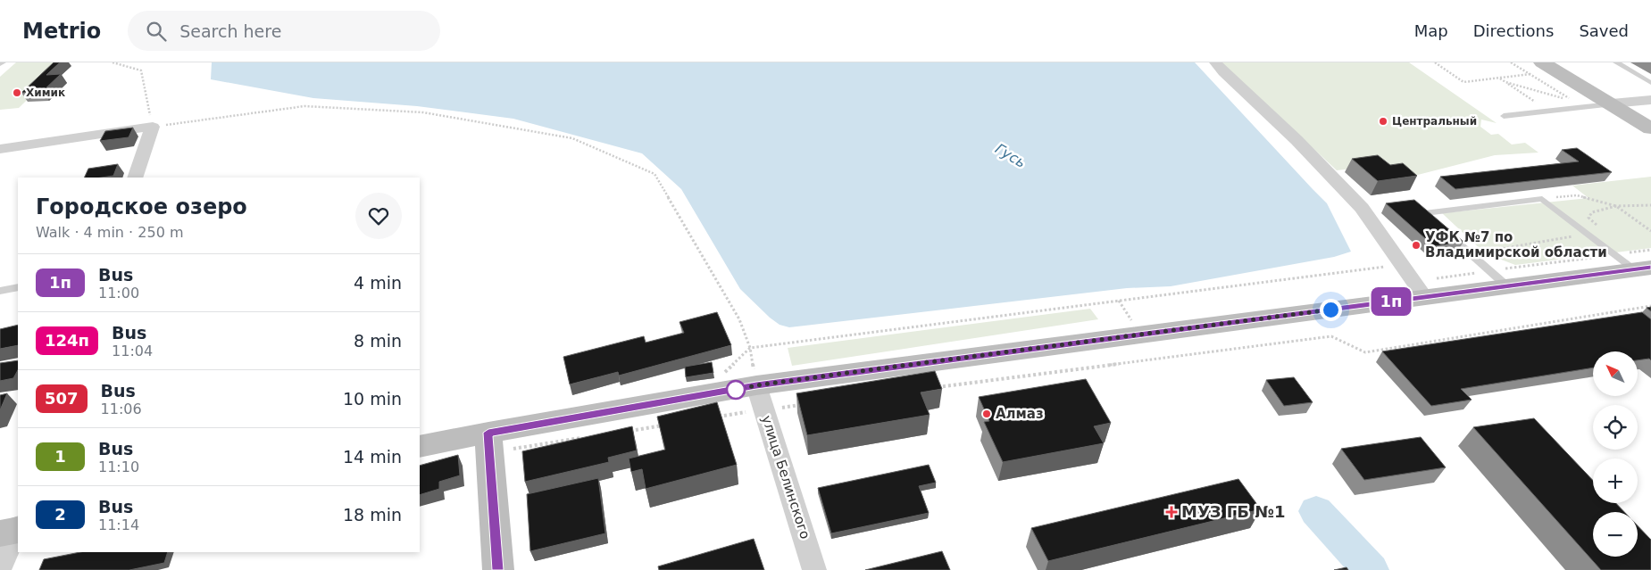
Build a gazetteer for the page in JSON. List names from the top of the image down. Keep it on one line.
{"streets":{"street":["улица Белинского"]},"water":["Гусь"],"places":{"other":["Химик","Центральный","УФК №7 по Владимирской области","Алмаз"],"health":["МУЗ ГБ №1"]},"lines":["bus line 1п"],"north":"top left","page":{"header":"Metrio","search":"Search here","nav":["Map","Directions","Saved"],"on_map":"1п","heading":["Городское озеро","Walk · 4 min · 250 m"],"list":[{"mark":"1п","name":"Bus","note":"11:00","value":"4 min"},{"mark":"124п","name":"Bus","note":"11:04","value":"8 min"},{"mark":"507","name":"Bus","note":"11:06","value":"10 min"},{"mark":"1","name":"Bus","note":"11:10","value":"14 min"},{"mark":"2","name":"Bus","note":"11:14","value":"18 min"}],"map_buttons":["+","−"]}}
